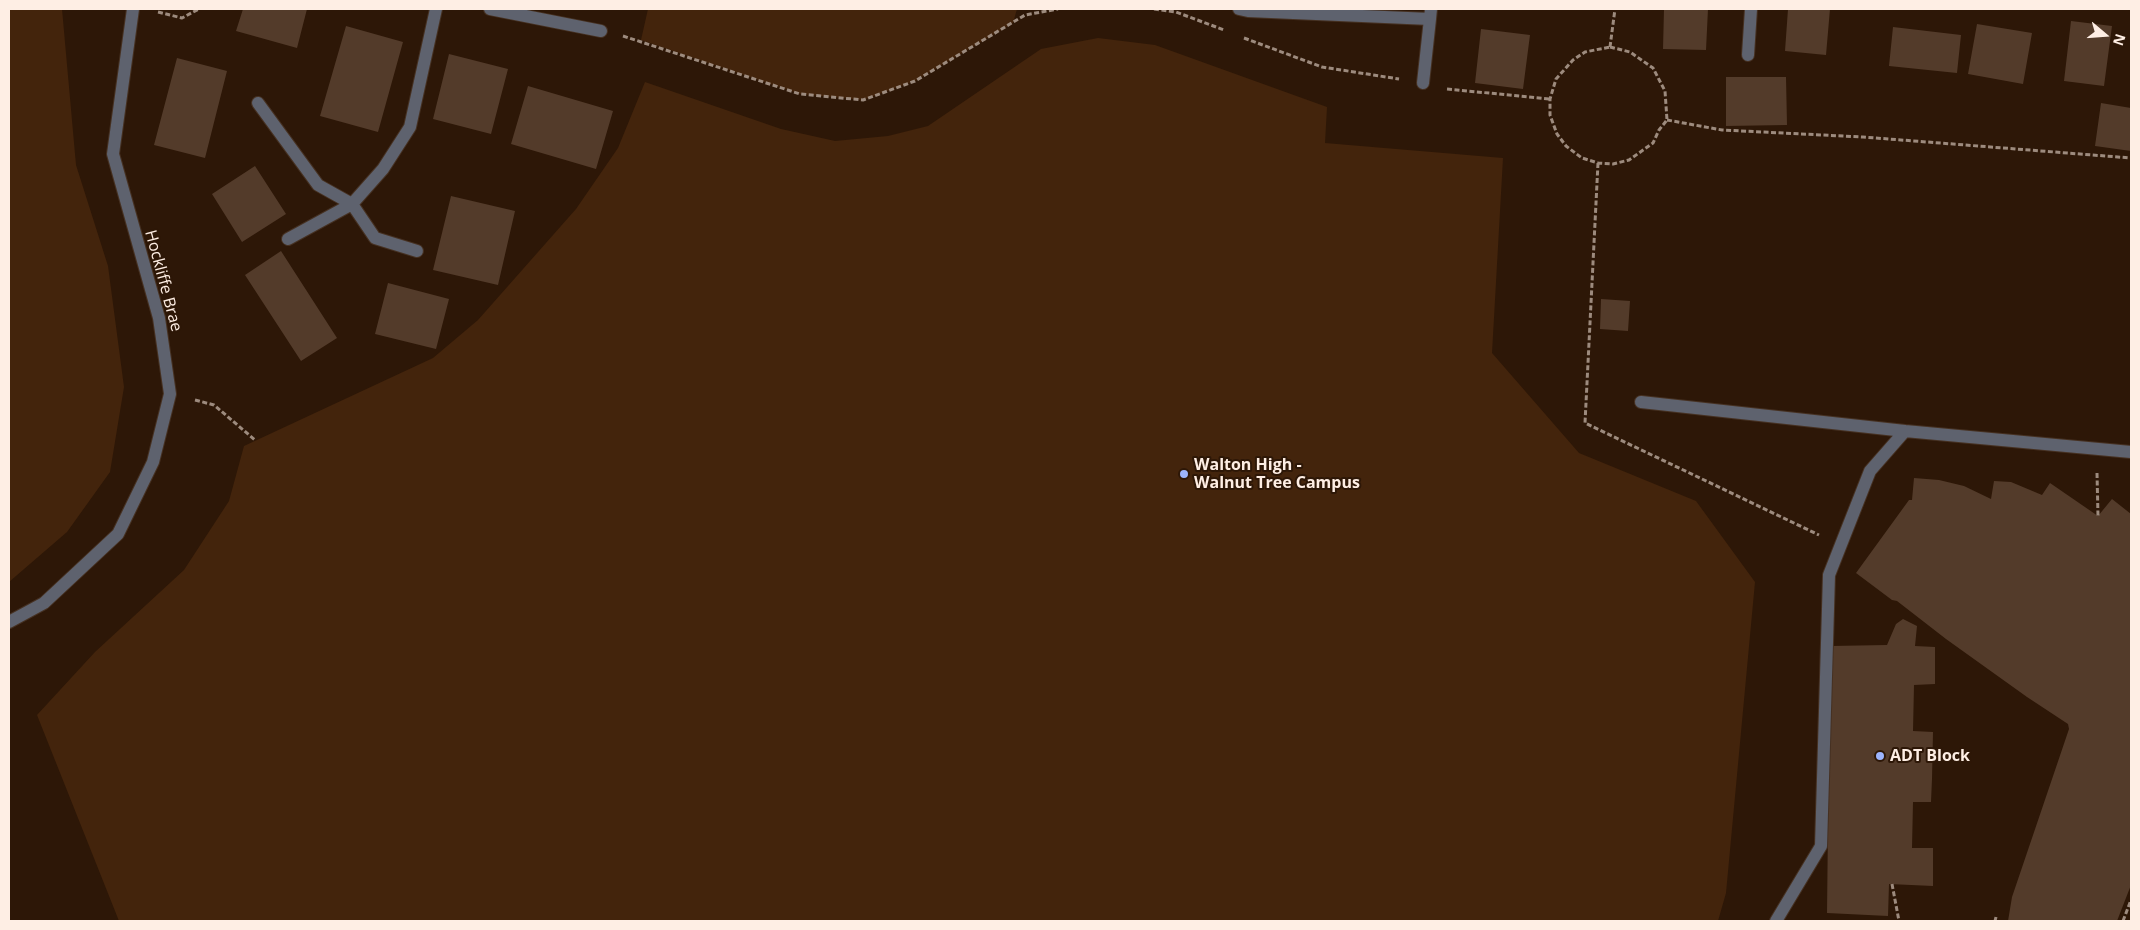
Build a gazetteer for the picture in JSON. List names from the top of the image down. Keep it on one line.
{"streets":{"street":["Hockliffe Brae"]},"places":["Walton High - Walnut Tree Campus","ADT Block"],"north":"right"}
